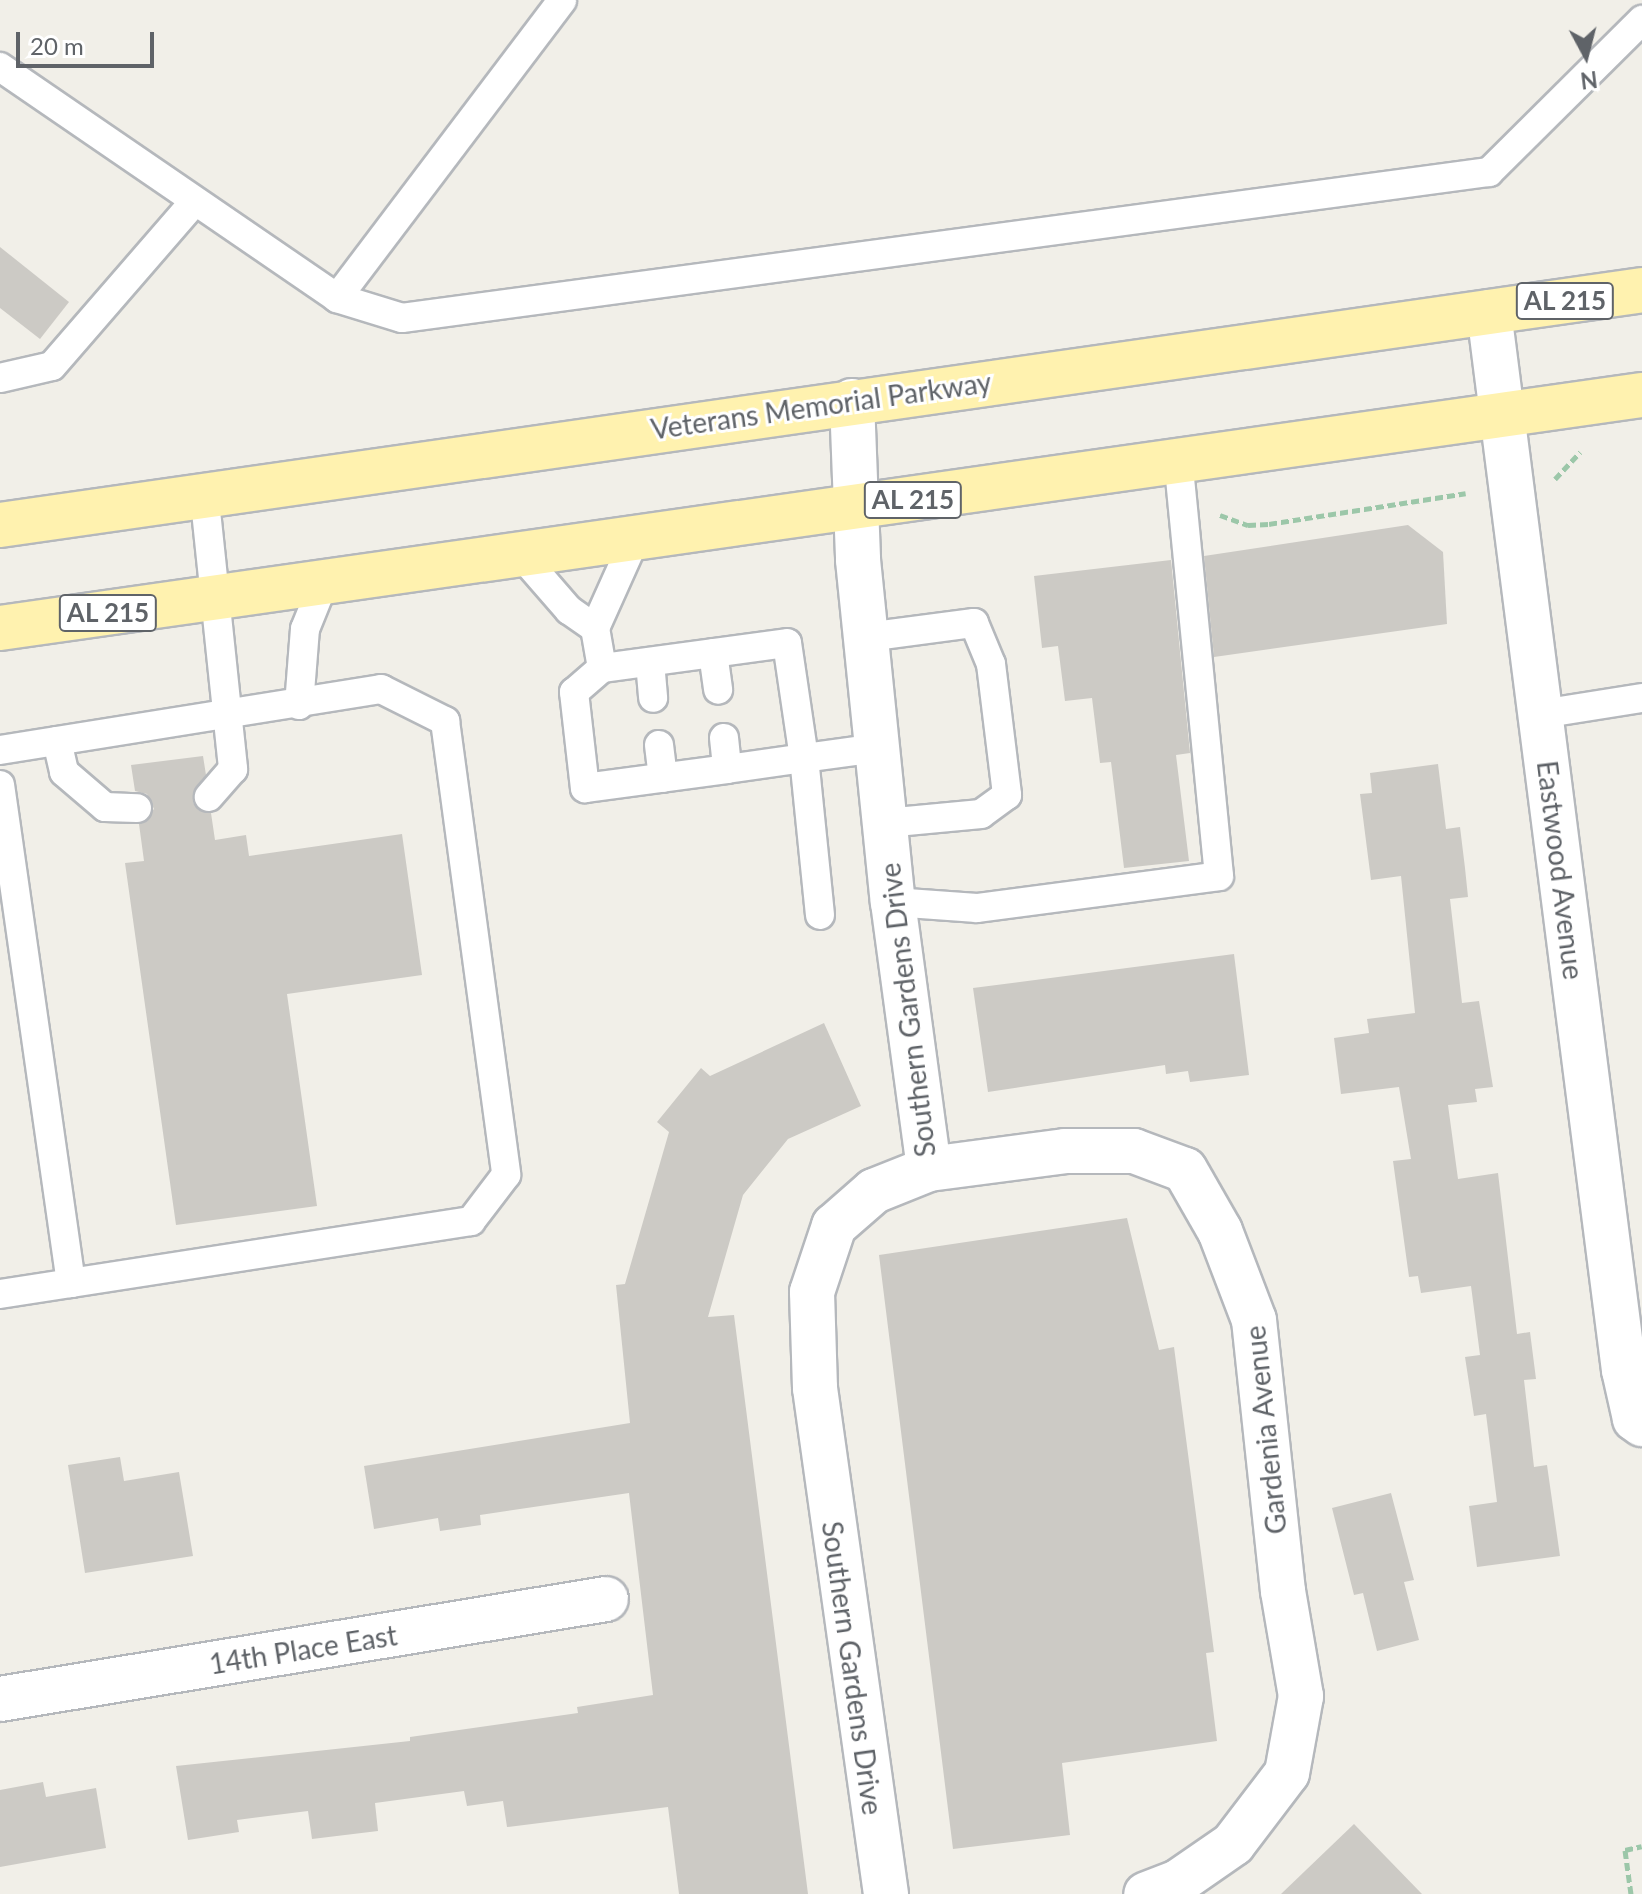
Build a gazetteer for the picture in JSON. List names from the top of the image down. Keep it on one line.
{"streets":{"main road":["AL 215","Veterans Memorial Parkway"],"street":["Eastwood Avenue","Southern Gardens Drive","Gardenia Avenue","14th Place East"]},"crossings":[["AL 215","Eastwood Avenue"],["AL 215","Southern Gardens Drive"],["Veterans Memorial Parkway","Eastwood Avenue"],["Veterans Memorial Parkway","Southern Gardens Drive"],["Southern Gardens Drive","Gardenia Avenue"]],"scale_bar":"20 m","north":"bottom"}
